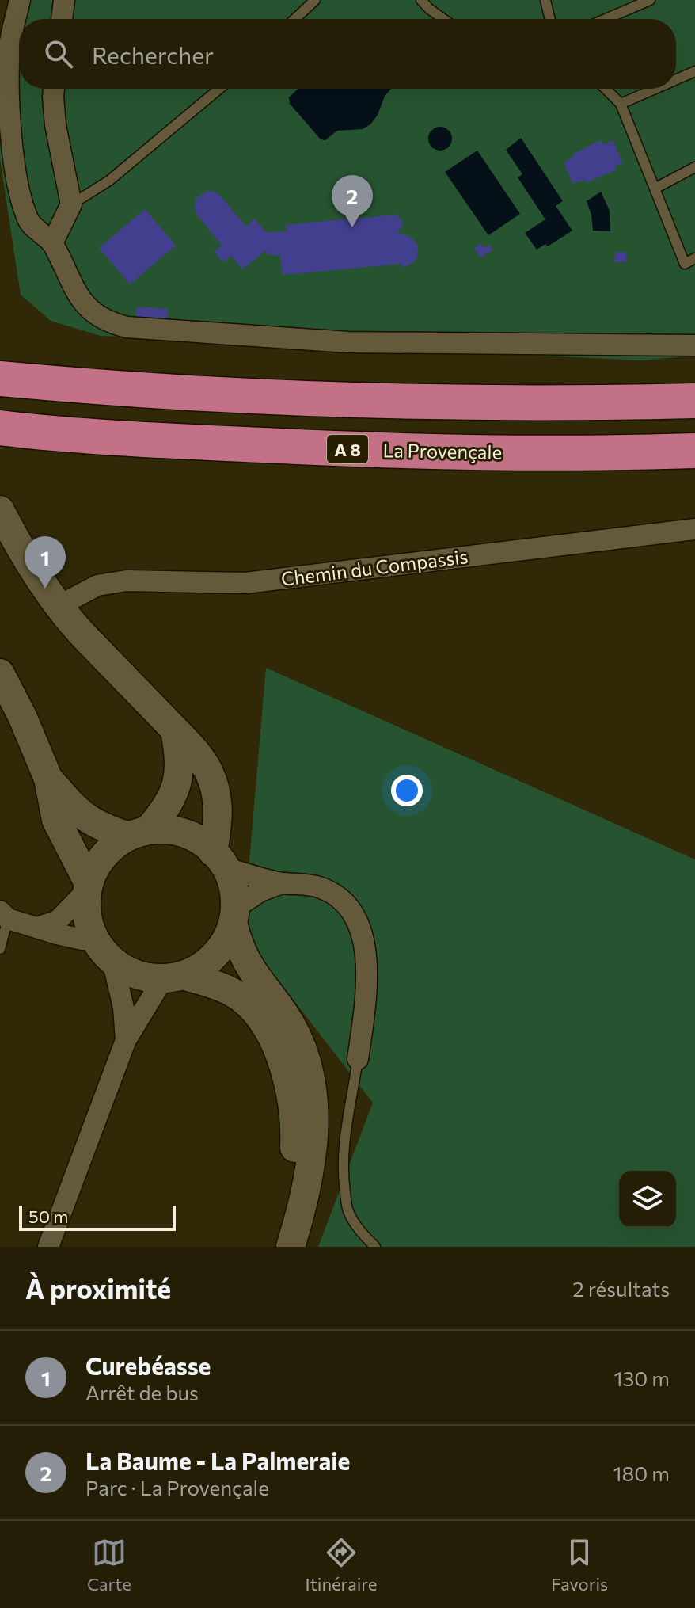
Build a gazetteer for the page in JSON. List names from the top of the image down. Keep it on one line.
{"streets":{"highway":["A 8","La Provençale"],"street":["Chemin du Compassis"]},"scale_bar":"50 m","page":{"search":"Rechercher","pins":["2","1"],"scale":"50 m","heading":["À proximité","2 résultats"],"list":[{"mark":"1","name":"Curebéasse","note":"Arrêt de bus","value":"130 m"},{"mark":"2","name":"La Baume - La Palmeraie","note":"Parc · La Provençale","value":"180 m"}],"nav":["Carte","Itinéraire","Favoris"]}}
